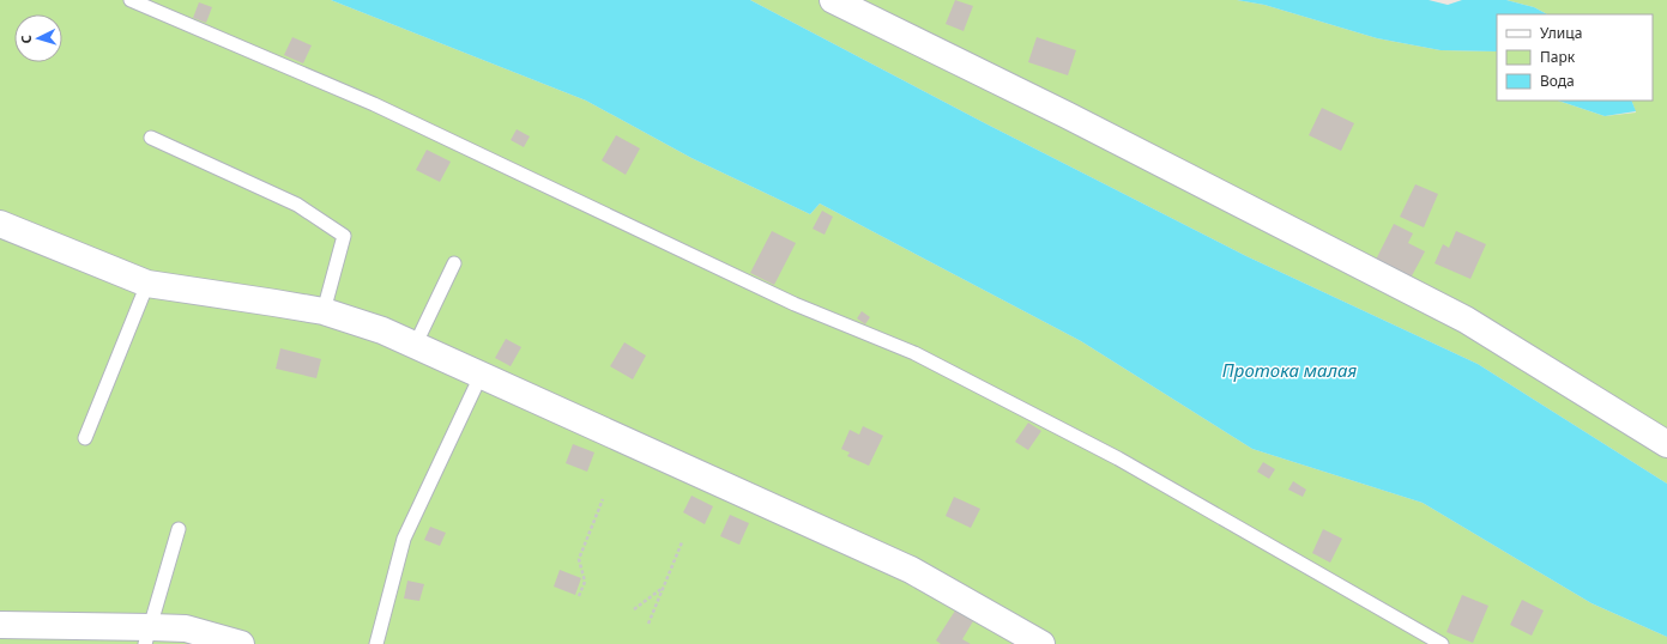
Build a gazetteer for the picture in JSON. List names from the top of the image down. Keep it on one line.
{"water":["Протока малая"],"legend":["Улица","Парк","Вода"],"north":"left"}
